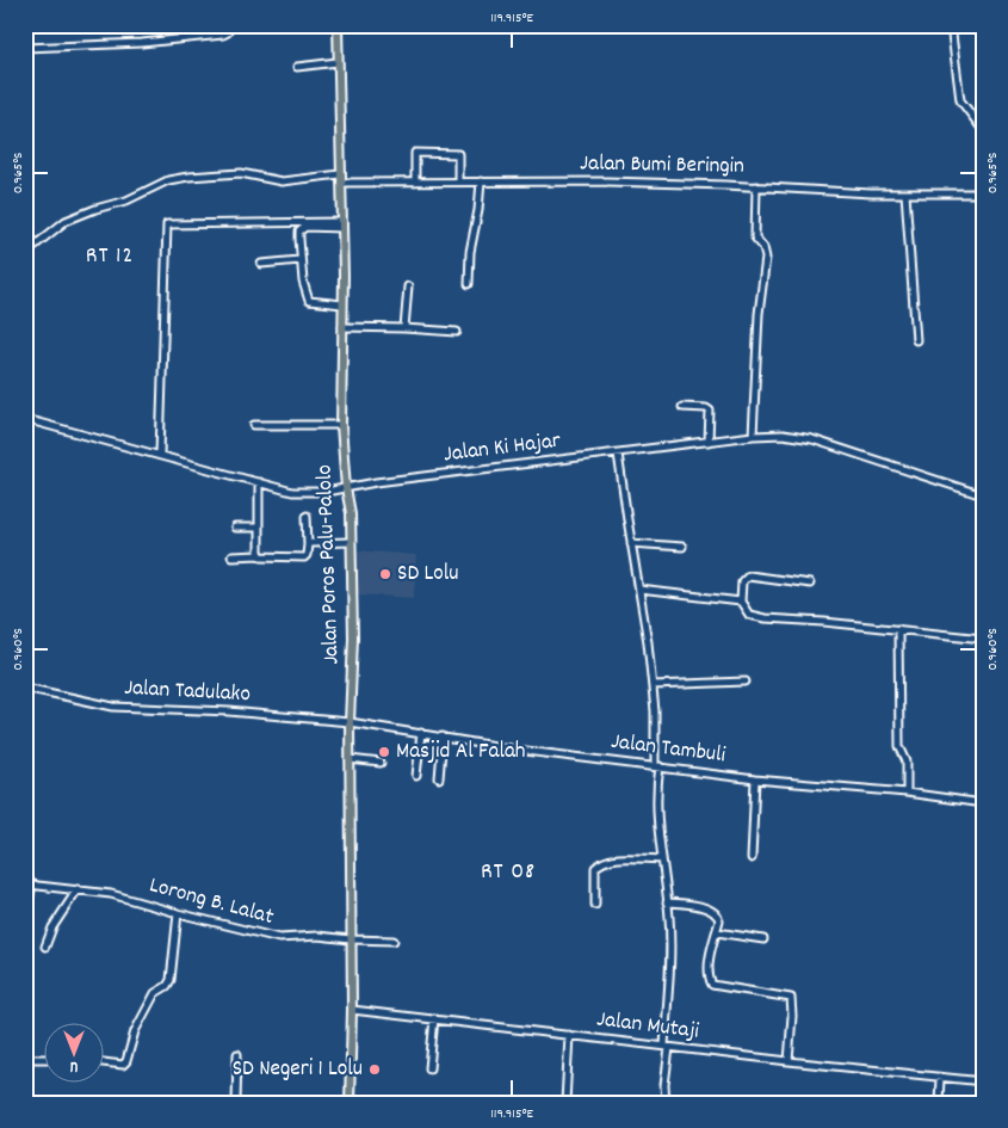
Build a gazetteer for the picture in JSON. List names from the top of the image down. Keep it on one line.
{"streets":{"main road":["Jalan Poros Palu-Palolo"],"street":["Jalan Bumi Beringin","Jalan Ki Hajar","Jalan Tadulako","Jalan Tambuli","Lorong B. Lalat","Jalan Mutaji"]},"crossings":[["Jalan Bumi Beringin","Jalan Poros Palu-Palolo"],["Jalan Ki Hajar","Jalan Poros Palu-Palolo"],["Jalan Poros Palu-Palolo","Jalan Tadulako"],["Jalan Poros Palu-Palolo","Jalan Tambuli"],["Jalan Poros Palu-Palolo","Lorong B. Lalat"],["Jalan Poros Palu-Palolo","Jalan Mutaji"],["Jalan Tadulako","Jalan Tambuli"]],"districts":["RT 12","RT 08"],"places":["SD Lolu","Masjid Al Falah","SD Negeri 1 Lolu"],"north":"bottom","coordinates":["119.915°E","0.965°S","0.960°S"]}
